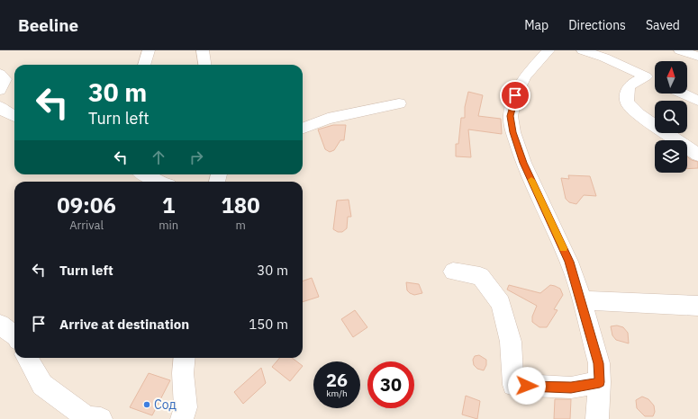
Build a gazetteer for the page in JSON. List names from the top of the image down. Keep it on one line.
{"places":["Сод"],"north":"top","page":{"header":"Beeline","nav":["Map","Directions","Saved"],"turn":["30 m","Turn left"],"eta":["09:06","Arrival","1","min","180","m"],"list":[{"name":"Turn left","value":"30 m"},{"name":"Arrive at destination","value":"150 m"}],"speed":"26 km/h","limit":"30"}}
